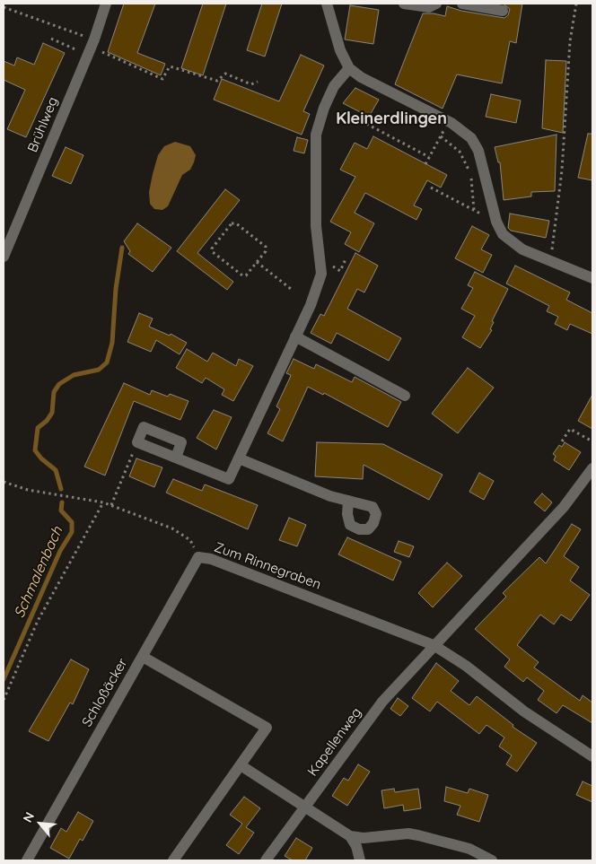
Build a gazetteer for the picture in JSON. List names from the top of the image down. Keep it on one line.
{"streets":{"street":["Brühlweg","Zum Rinnegraben","Schloßäcker","Kapellenweg"]},"crossings":[["Zum Rinnegraben","Schloßäcker"],["Zum Rinnegraben","Kapellenweg"]],"districts":["Kleinerdlingen"],"water":["Schmalenbach"],"north":"top left"}
